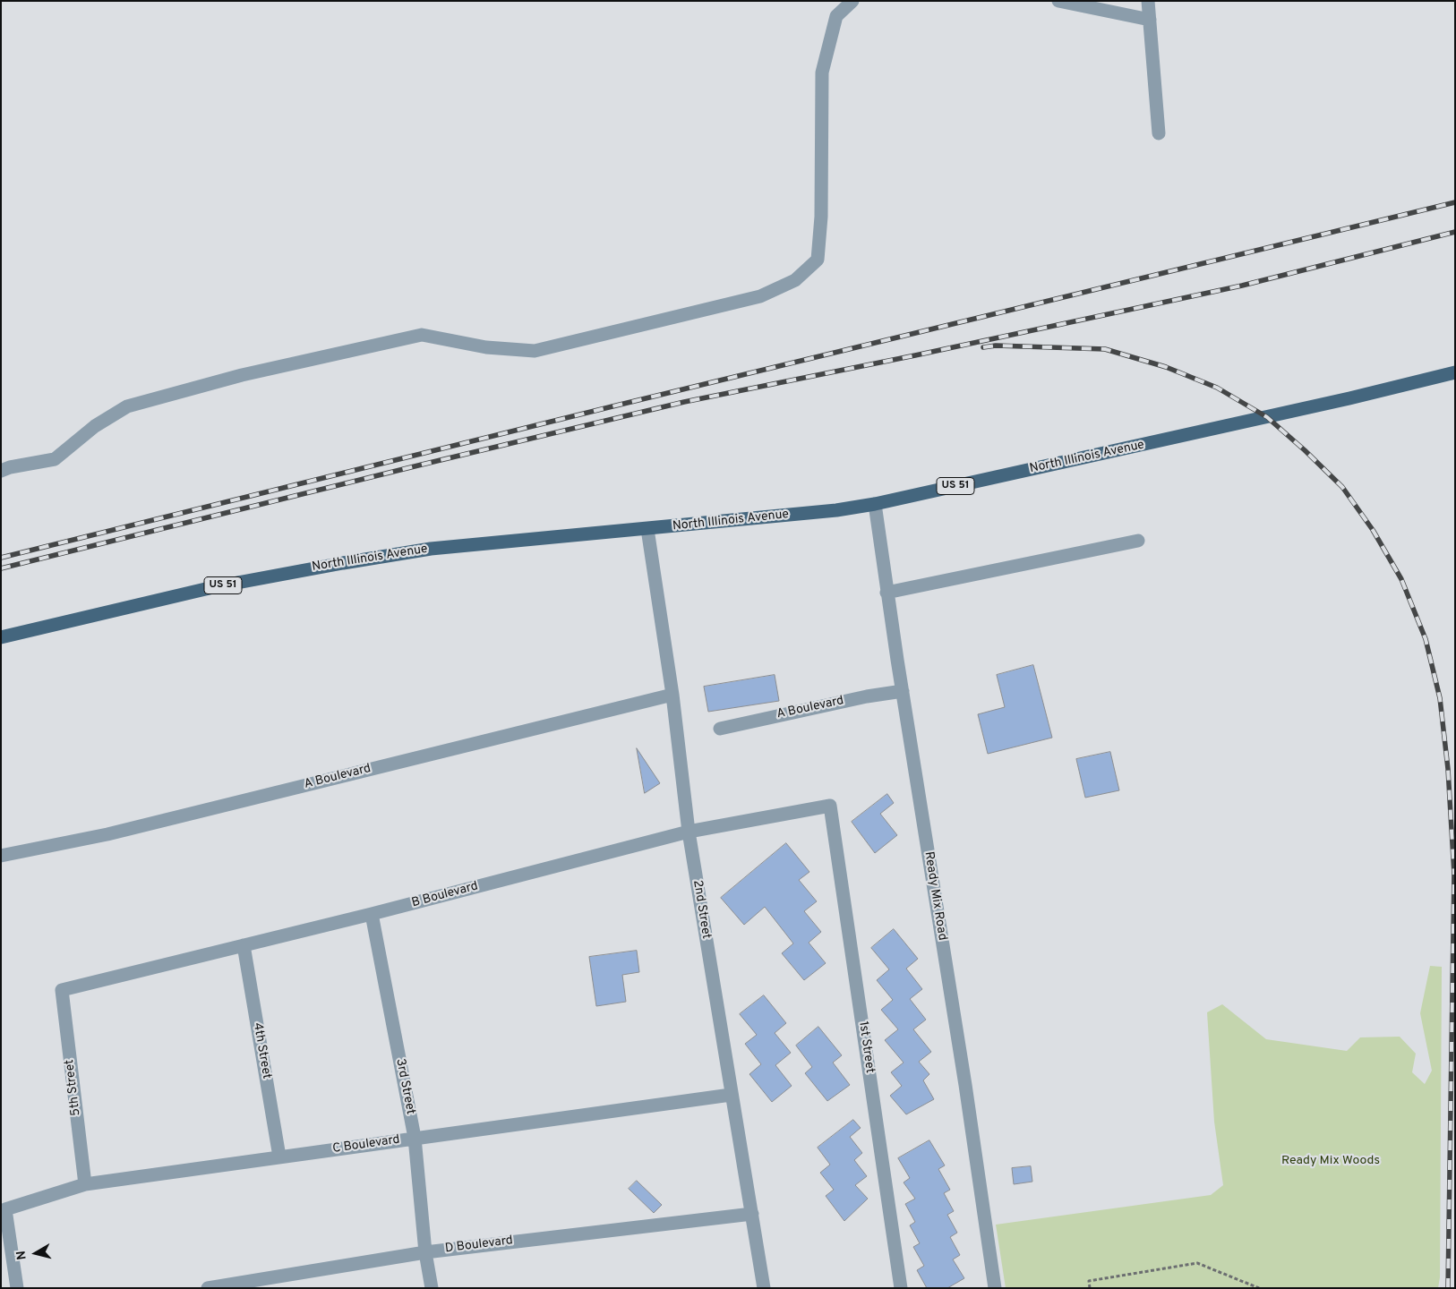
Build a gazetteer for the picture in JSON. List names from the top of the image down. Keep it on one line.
{"streets":{"main road":["North Illinois Avenue","US 51"],"street":["A Boulevard","B Boulevard","Ready Mix Road","2nd Street","1st Street","4th Street","3rd Street","5th Street","C Boulevard","D Boulevard"]},"crossings":[["North Illinois Avenue","Ready Mix Road"],["North Illinois Avenue","2nd Street"],["A Boulevard","Ready Mix Road"],["A Boulevard","2nd Street"],["B Boulevard","2nd Street"],["B Boulevard","1st Street"],["B Boulevard","4th Street"],["B Boulevard","3rd Street"],["B Boulevard","5th Street"],["2nd Street","C Boulevard"],["2nd Street","D Boulevard"],["4th Street","C Boulevard"],["3rd Street","C Boulevard"],["3rd Street","D Boulevard"],["5th Street","C Boulevard"]],"parks":["Ready Mix Woods"],"north":"left"}
